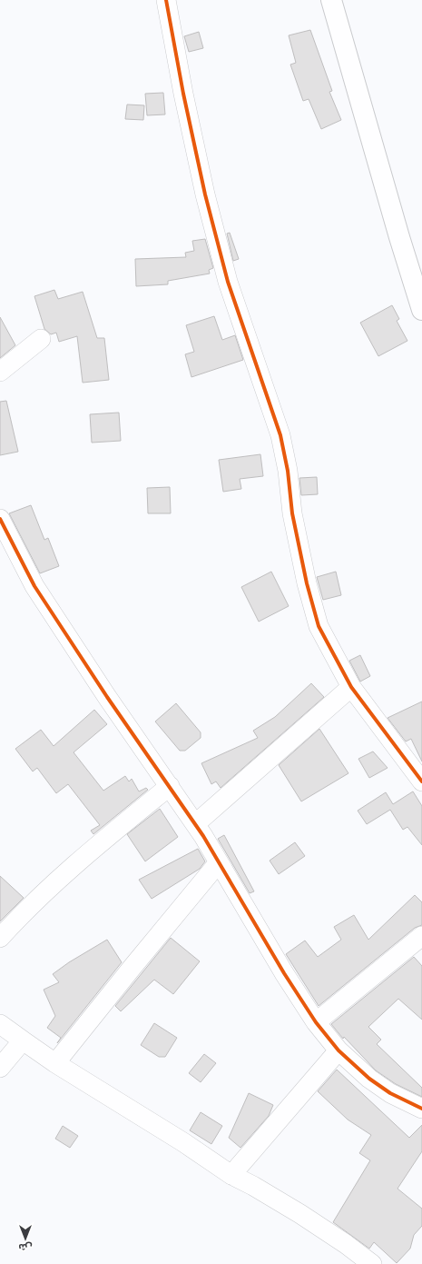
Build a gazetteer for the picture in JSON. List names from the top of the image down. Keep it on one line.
{"north":"bottom"}
